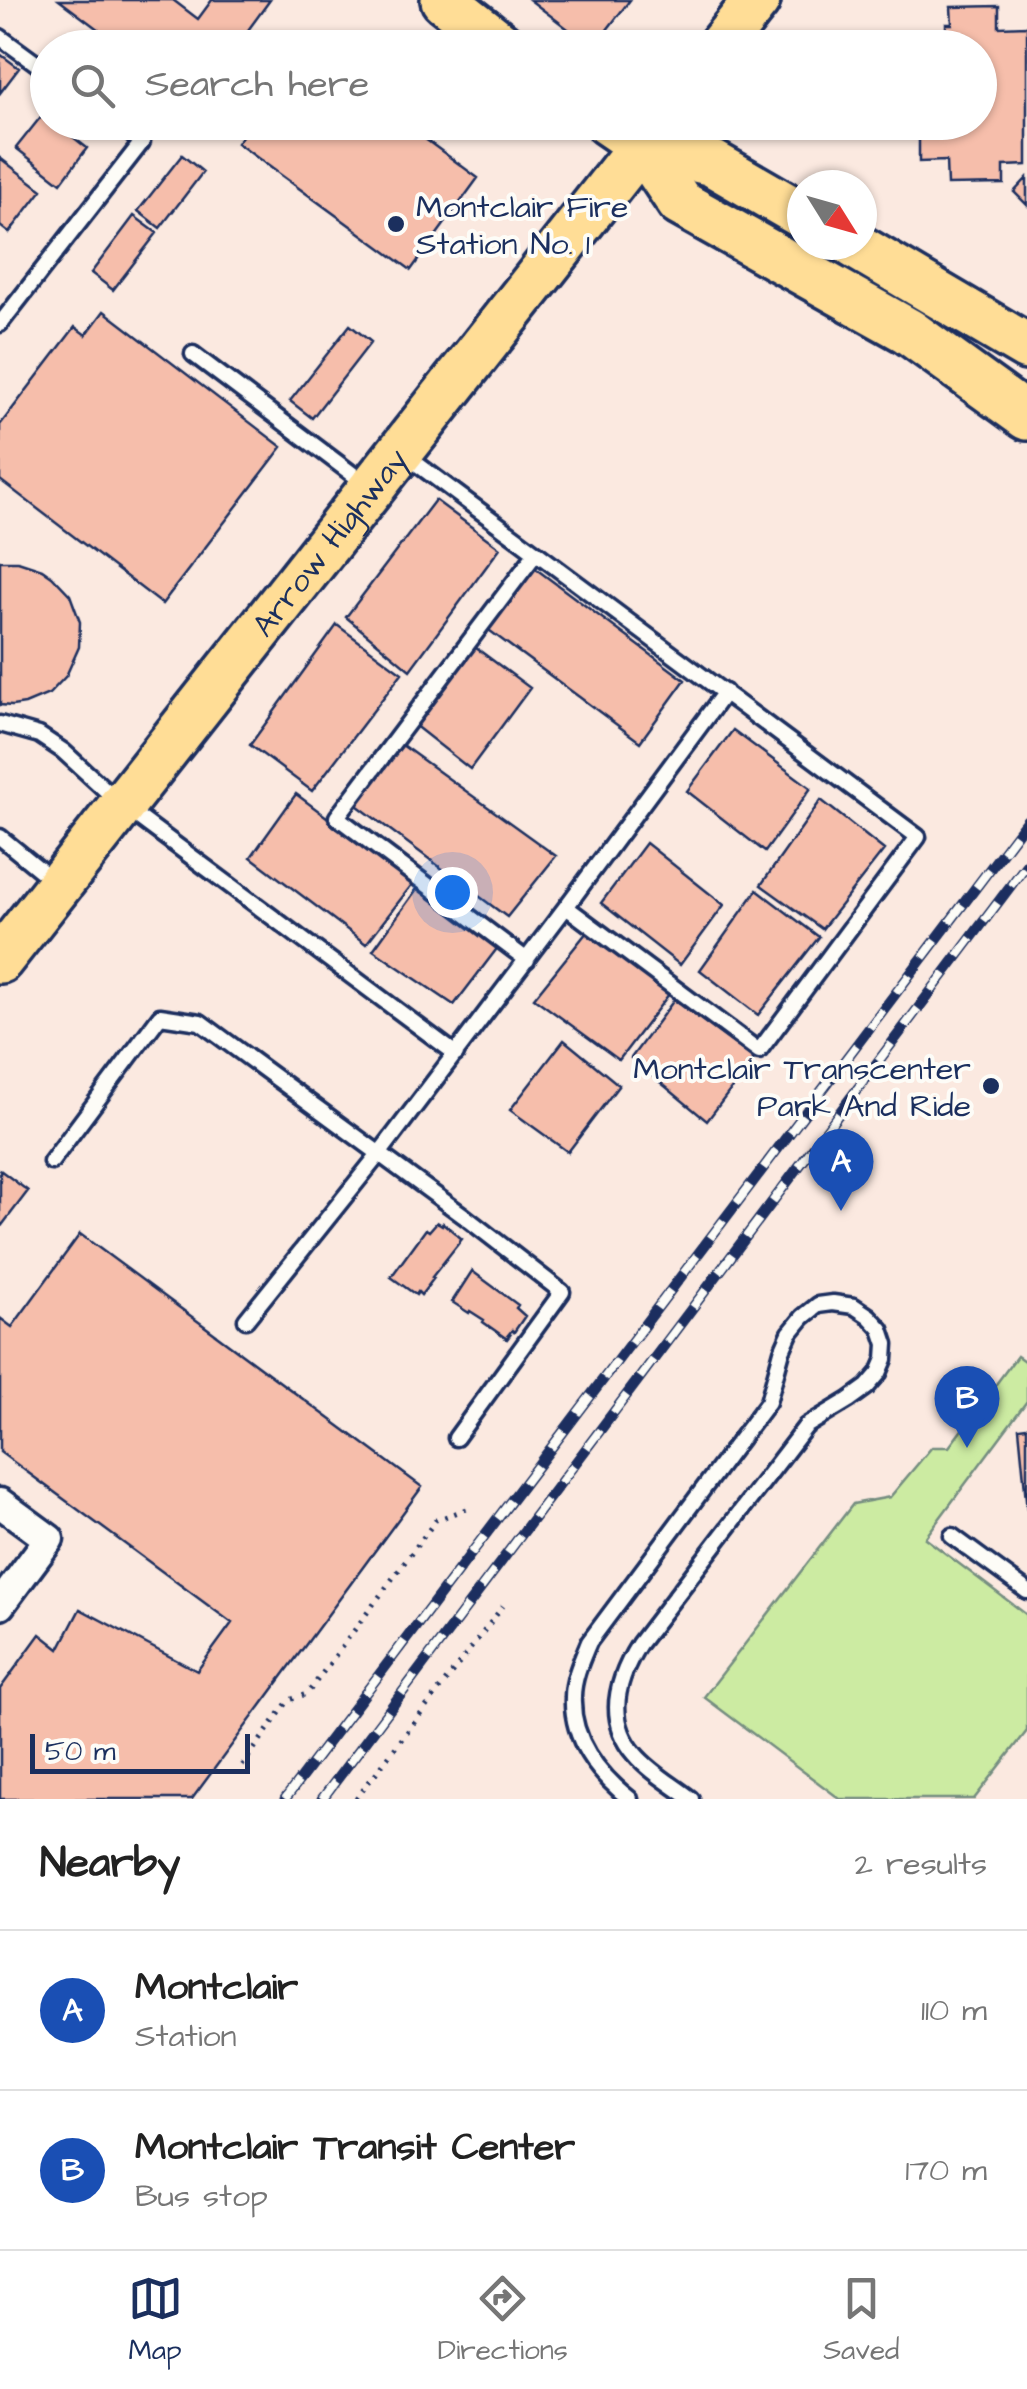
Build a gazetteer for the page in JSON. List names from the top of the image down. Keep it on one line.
{"streets":{"main road":["Arrow Highway"]},"places":["Montclair Fire Station No. 1","Montclair Transcenter Park And Ride"],"scale_bar":"50 m","north":"bottom right","page":{"search":"Search here","pins":["A","B"],"scale":"50 m","heading":["Nearby","2 results"],"list":[{"mark":"A","name":"Montclair","note":"Station","value":"110 m"},{"mark":"B","name":"Montclair Transit Center","note":"Bus stop","value":"170 m"}],"nav":["Map","Directions","Saved"]}}
